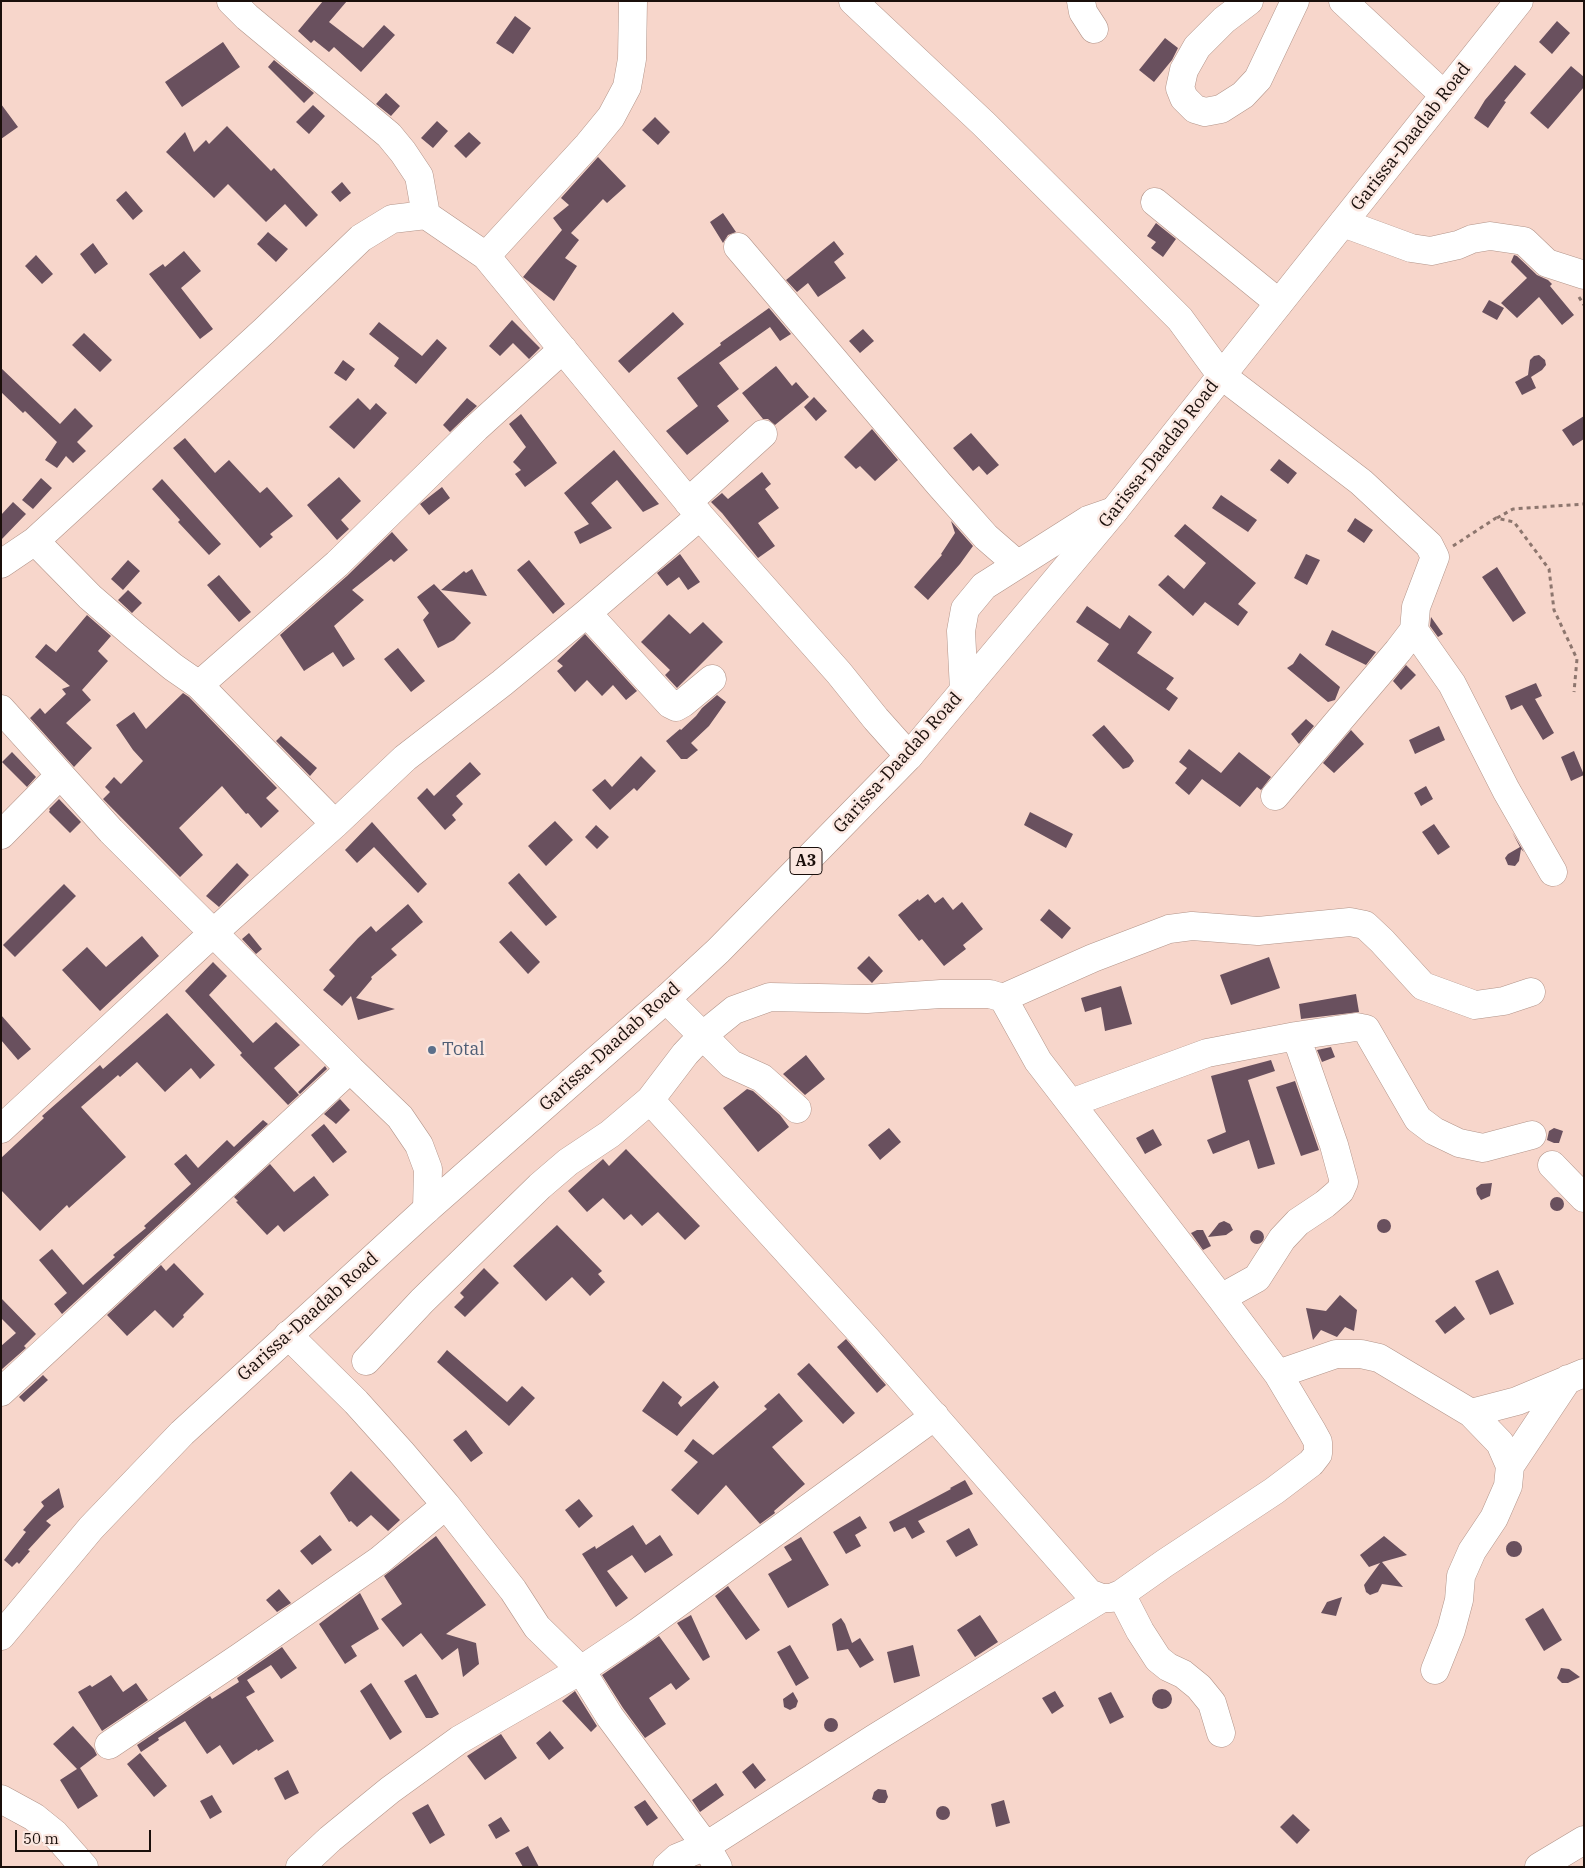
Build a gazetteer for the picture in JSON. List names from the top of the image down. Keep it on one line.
{"streets":{"main road":["Garissa-Daadab Road","A3"]},"places":["Total"],"scale_bar":"50 m"}
